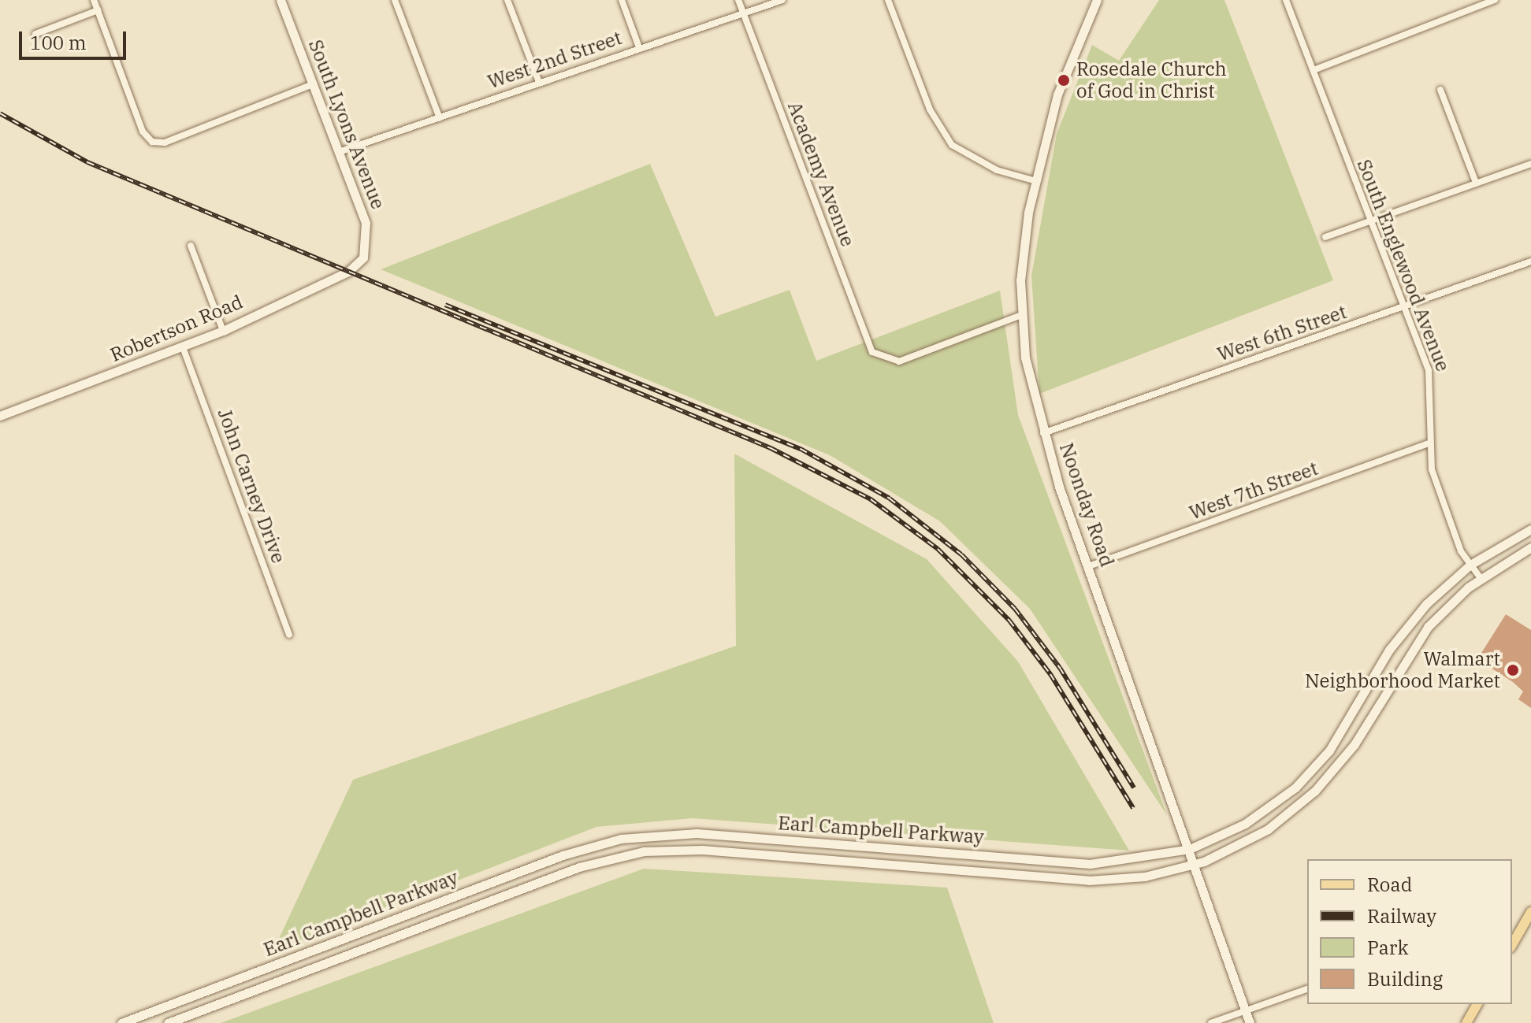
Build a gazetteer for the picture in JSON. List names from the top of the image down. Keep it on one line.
{"streets":{"main road":["South Lyons Avenue","Robertson Road","Noonday Road","Earl Campbell Parkway"],"street":["West 2nd Street","Academy Avenue","South Englewood Avenue","West 6th Street","John Carney Drive","West 7th Street"]},"crossings":[["West 2nd Street","South Lyons Avenue"],["West 2nd Street","Academy Avenue"],["South Lyons Avenue","Robertson Road"],["Academy Avenue","Noonday Road"],["South Englewood Avenue","West 6th Street"],["South Englewood Avenue","West 7th Street"],["South Englewood Avenue","Earl Campbell Parkway"],["Robertson Road","John Carney Drive"],["West 6th Street","Noonday Road"],["West 7th Street","Noonday Road"],["Noonday Road","Earl Campbell Parkway"]],"places":["Rosedale Church of God in Christ","Walmart Neighborhood Market"],"legend":["Road","Railway","Park","Building"],"scale_bar":"100 m"}
